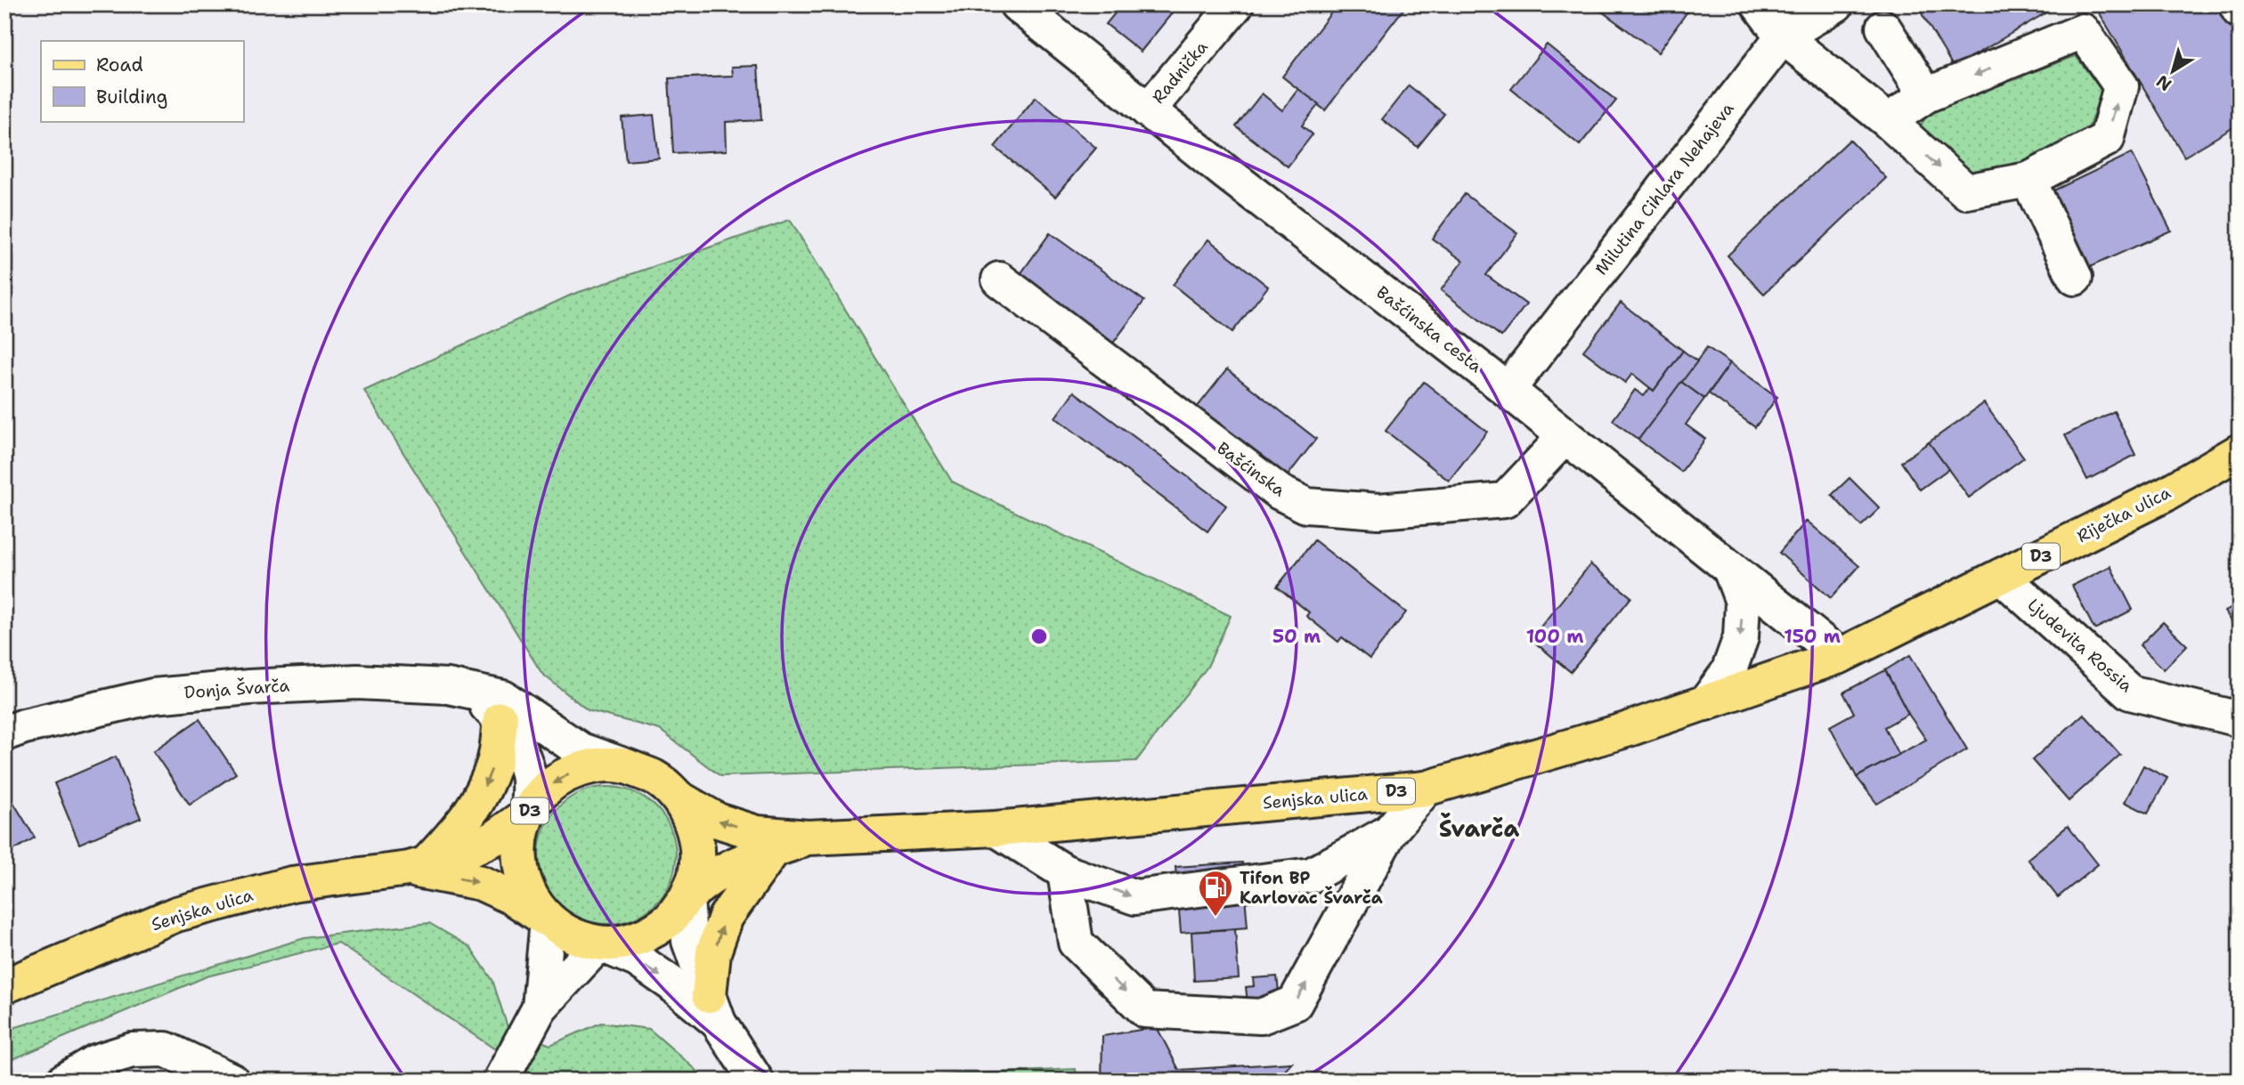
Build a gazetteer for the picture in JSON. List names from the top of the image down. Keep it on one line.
{"streets":{"main road":["Riječka ulica","D3","Senjska ulica"],"street":["Radnička","Milutina Cihlara Nehajeva","Bašćinska cesta","Bašćinska","Ljudevita Rossia","Donja Švarča"]},"crossings":[["Radnička","Bašćinska cesta"],["Milutina Cihlara Nehajeva","Bašćinska cesta"],["Bašćinska cesta","Bašćinska"],["Bašćinska cesta","Riječka ulica"],["Bašćinska cesta","Senjska ulica"],["Riječka ulica","Ljudevita Rossia"],["Riječka ulica","Senjska ulica"],["D3","Donja Švarča"],["D3","Senjska ulica"],["Donja Švarča","Senjska ulica"]],"districts":["Švarča"],"places":{"fuel station":["Tifon BP Karlovac Švarča"]},"legend":["Road","Building"],"north":"bottom left","rings":["50 m","100 m","150 m"]}
